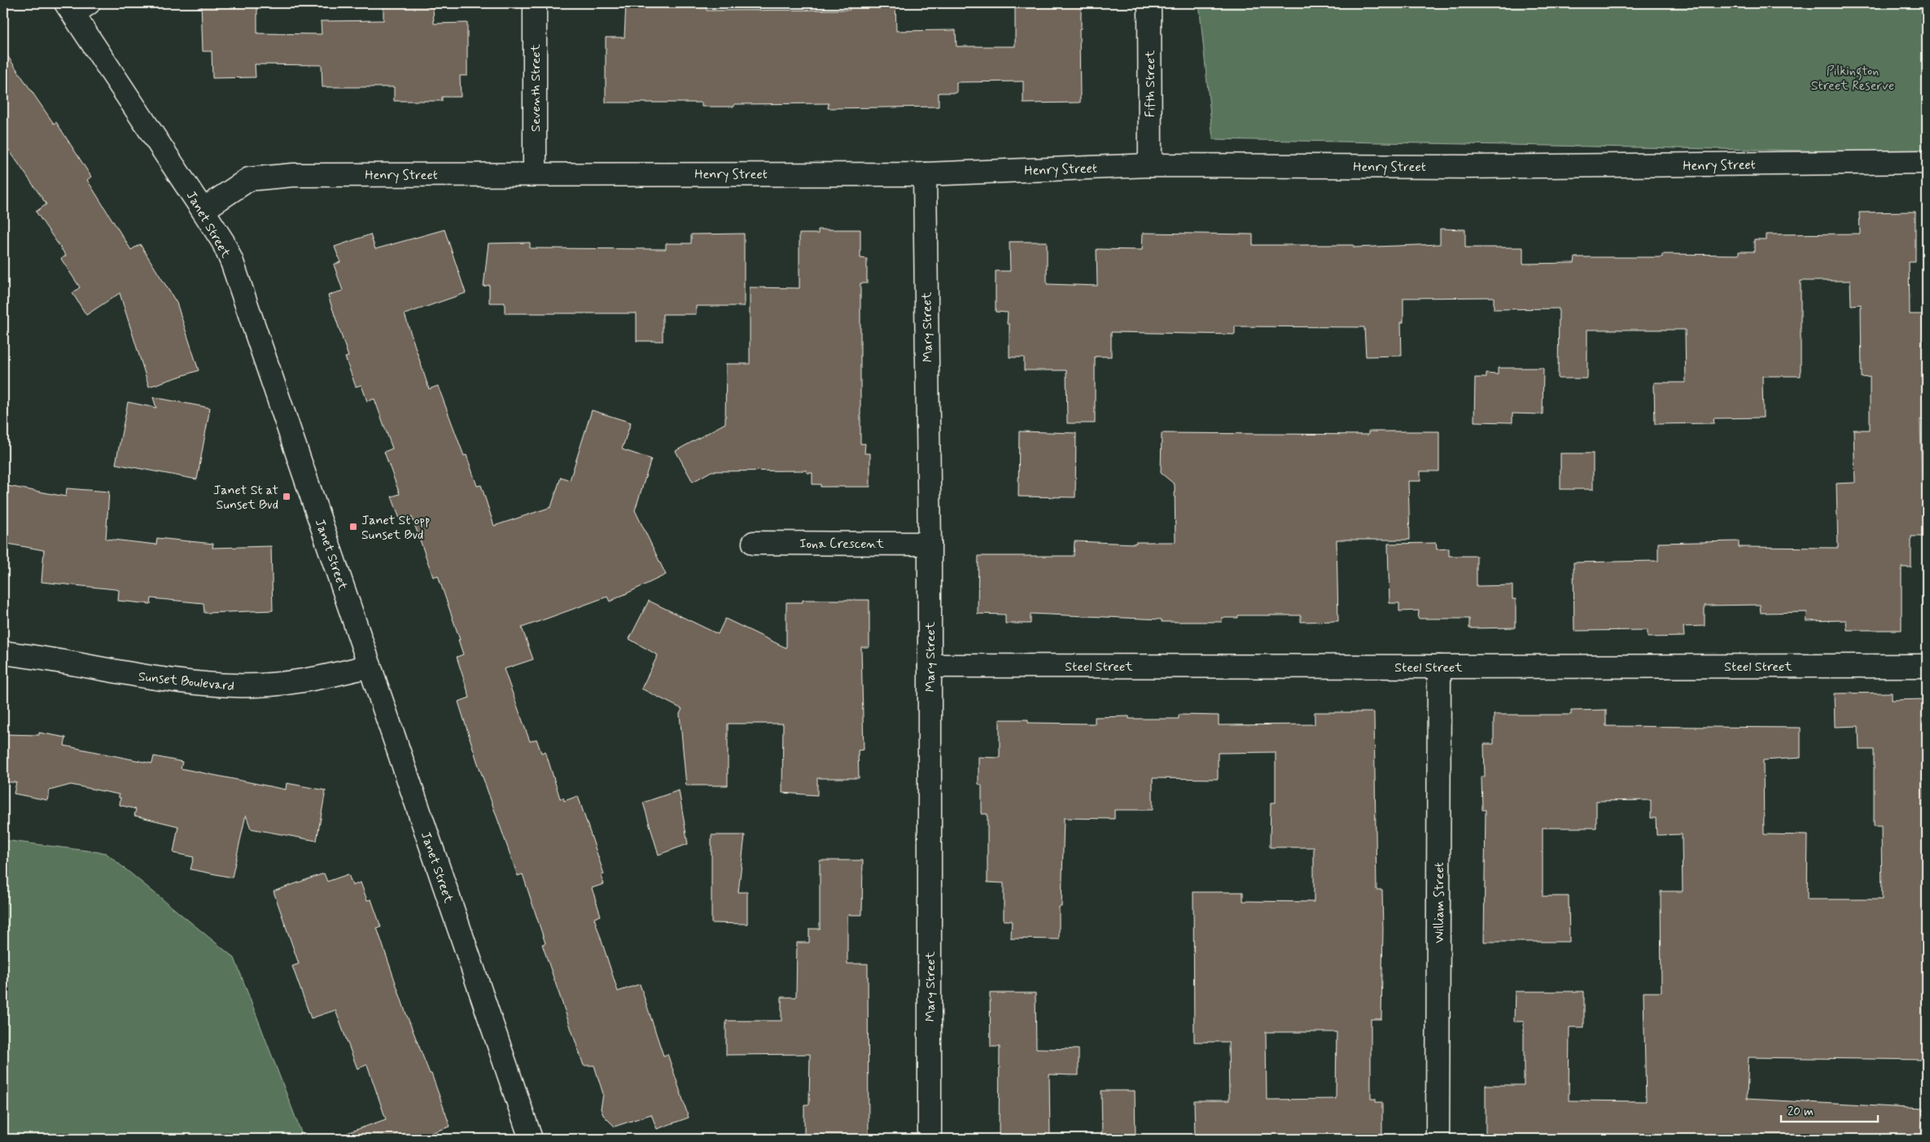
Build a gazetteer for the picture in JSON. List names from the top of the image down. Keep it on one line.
{"streets":{"street":["Fifth Street","Seventh Street","Henry Street","Janet Street","Mary Street","Iona Crescent","Steel Street","Sunset Boulevard","William Street"]},"crossings":[["Fifth Street","Henry Street"],["Seventh Street","Henry Street"],["Henry Street","Janet Street"],["Henry Street","Mary Street"],["Janet Street","Sunset Boulevard"],["Mary Street","Iona Crescent"],["Mary Street","Steel Street"],["Steel Street","William Street"]],"parks":["Pilkington Street Reserve"],"places":{"transit":["Janet St at Sunset Bvd","Janet St opp Sunset Bvd"]},"scale_bar":"20 m"}
